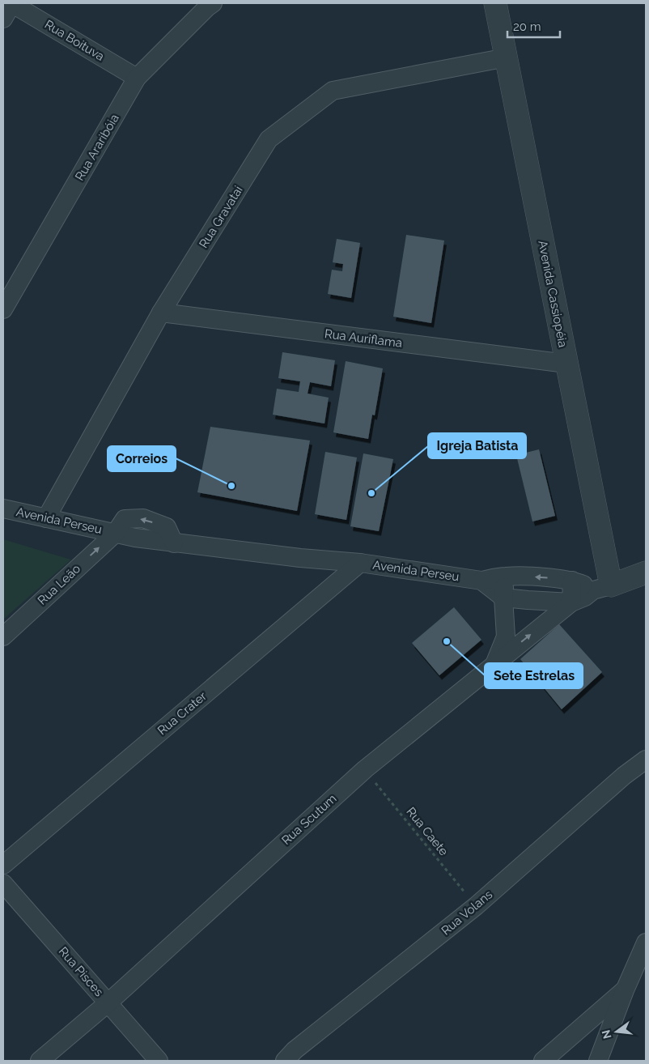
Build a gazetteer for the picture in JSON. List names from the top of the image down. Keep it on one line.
{"streets":{"street":["Rua Boituva","Rua Araribóia","Rua Gravatai","Avenida Cassiopéia","Rua Auriflama","Avenida Perseu","Rua Leão","Rua Crater","Rua Scutum","Rua Volans","Rua Pisces"],"path":["Rua Caete"]},"crossings":[["Rua Boituva","Rua Araribóia"],["Rua Gravatai","Avenida Cassiopéia"],["Rua Gravatai","Rua Auriflama"],["Rua Gravatai","Avenida Perseu"],["Avenida Cassiopéia","Rua Auriflama"],["Avenida Perseu","Rua Leão"],["Avenida Perseu","Rua Crater"],["Rua Scutum","Rua Caete"],["Rua Scutum","Rua Pisces"],["Rua Caete","Rua Volans"]],"one_way":["Rua Leão"],"places":["Correios","Igreja Batista","Sete Estrelas"],"scale_bar":"20 m","north":"left"}
